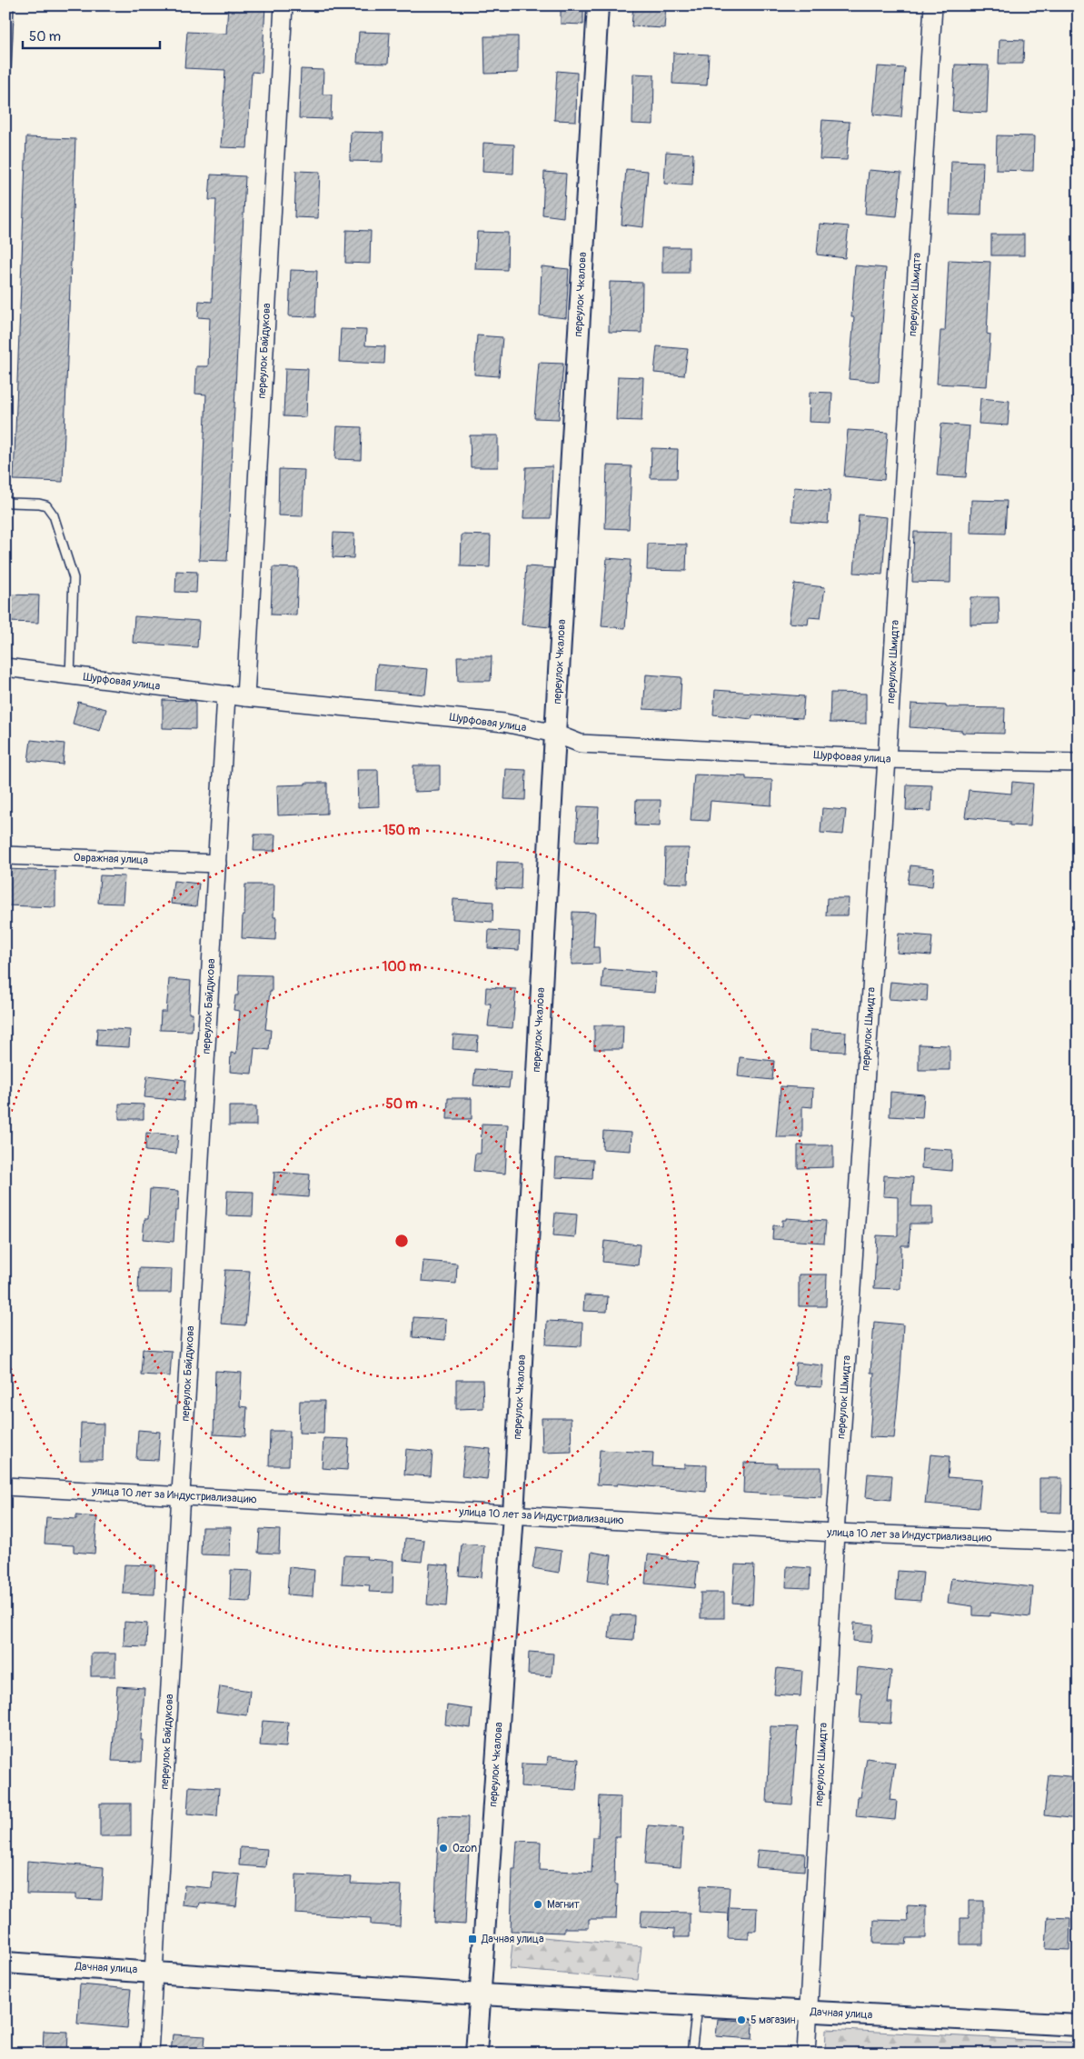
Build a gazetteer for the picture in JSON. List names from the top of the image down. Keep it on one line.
{"streets":{"street":["переулок Чкалова","переулок Шмидта","переулок Байдукова","Шурфовая улица","Овражная улица","улица 10 лет за Индустриализацию","Дачная улица"]},"crossings":[["переулок Чкалова","Шурфовая улица"],["переулок Чкалова","улица 10 лет за Индустриализацию"],["переулок Чкалова","Дачная улица"],["переулок Шмидта","Шурфовая улица"],["переулок Шмидта","улица 10 лет за Индустриализацию"],["переулок Шмидта","Дачная улица"],["переулок Байдукова","Шурфовая улица"],["переулок Байдукова","Овражная улица"],["переулок Байдукова","улица 10 лет за Индустриализацию"],["переулок Байдукова","Дачная улица"]],"places":{"other":["Ozon","Магнит","5 магазин"],"transit":["Дачная улица"]},"scale_bar":"50 m","rings":["150 m","100 m","50 m"]}
